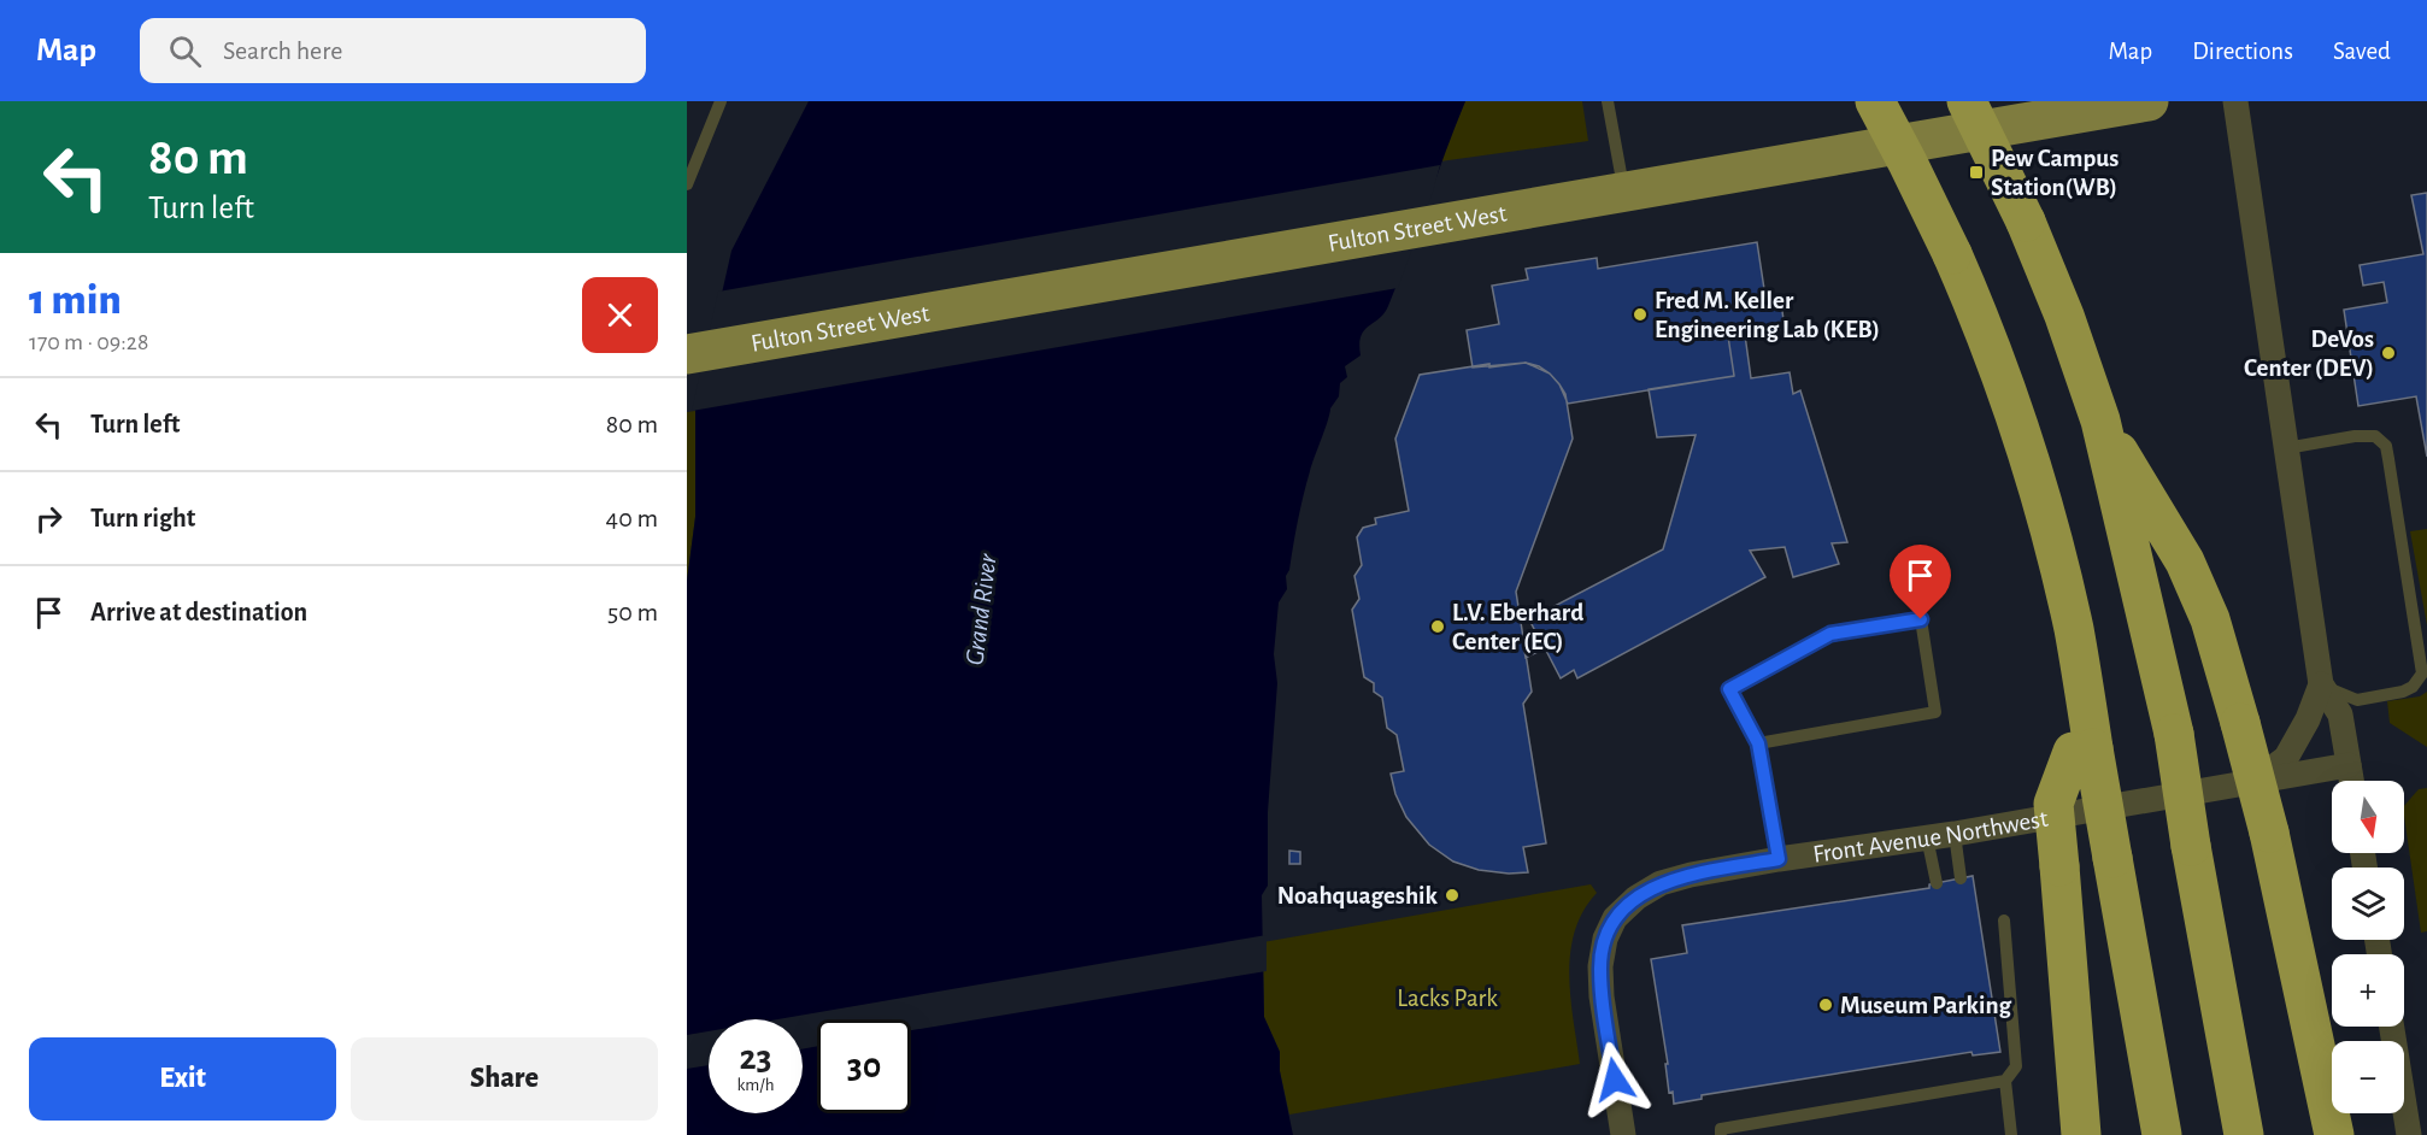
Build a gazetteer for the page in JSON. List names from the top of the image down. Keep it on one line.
{"streets":{"main road":["Fulton Street West"],"street":["Front Avenue Northwest"]},"water":["Grand River"],"parks":["Lacks Park"],"places":{"transit":["Pew Campus Station(WB)"],"other":["Fred M. Keller Engineering Lab (KEB)","DeVos Center (DEV)","L.V. Eberhard Center (EC)","Noahquageshik","Museum Parking"]},"north":"bottom","page":{"header":"Map","search":"Search here","nav":["Map","Directions","Saved"],"turn":["80 m","Turn left"],"heading":["1 min","170 m · 09:28"],"list":[{"name":"Turn left","value":"80 m"},{"name":"Turn right","value":"40 m"},{"name":"Arrive at destination","value":"50 m"}],"map_buttons":["+","−"],"speed":"23 km/h","limit":"30","buttons":["Exit","Share"]}}
